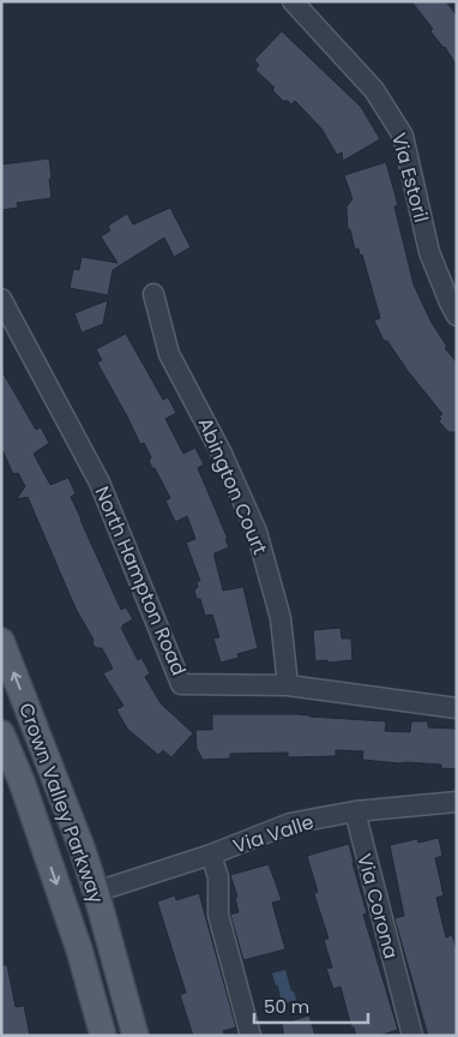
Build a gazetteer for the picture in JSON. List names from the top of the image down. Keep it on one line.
{"streets":{"main road":["Crown Valley Parkway"],"street":["Via Estoril","Abington Court","North Hampton Road","Via Valle","Via Corona"]},"crossings":[["Abington Court","North Hampton Road"],["Crown Valley Parkway","Via Valle"],["Via Valle","Via Corona"]],"scale_bar":"50 m"}
